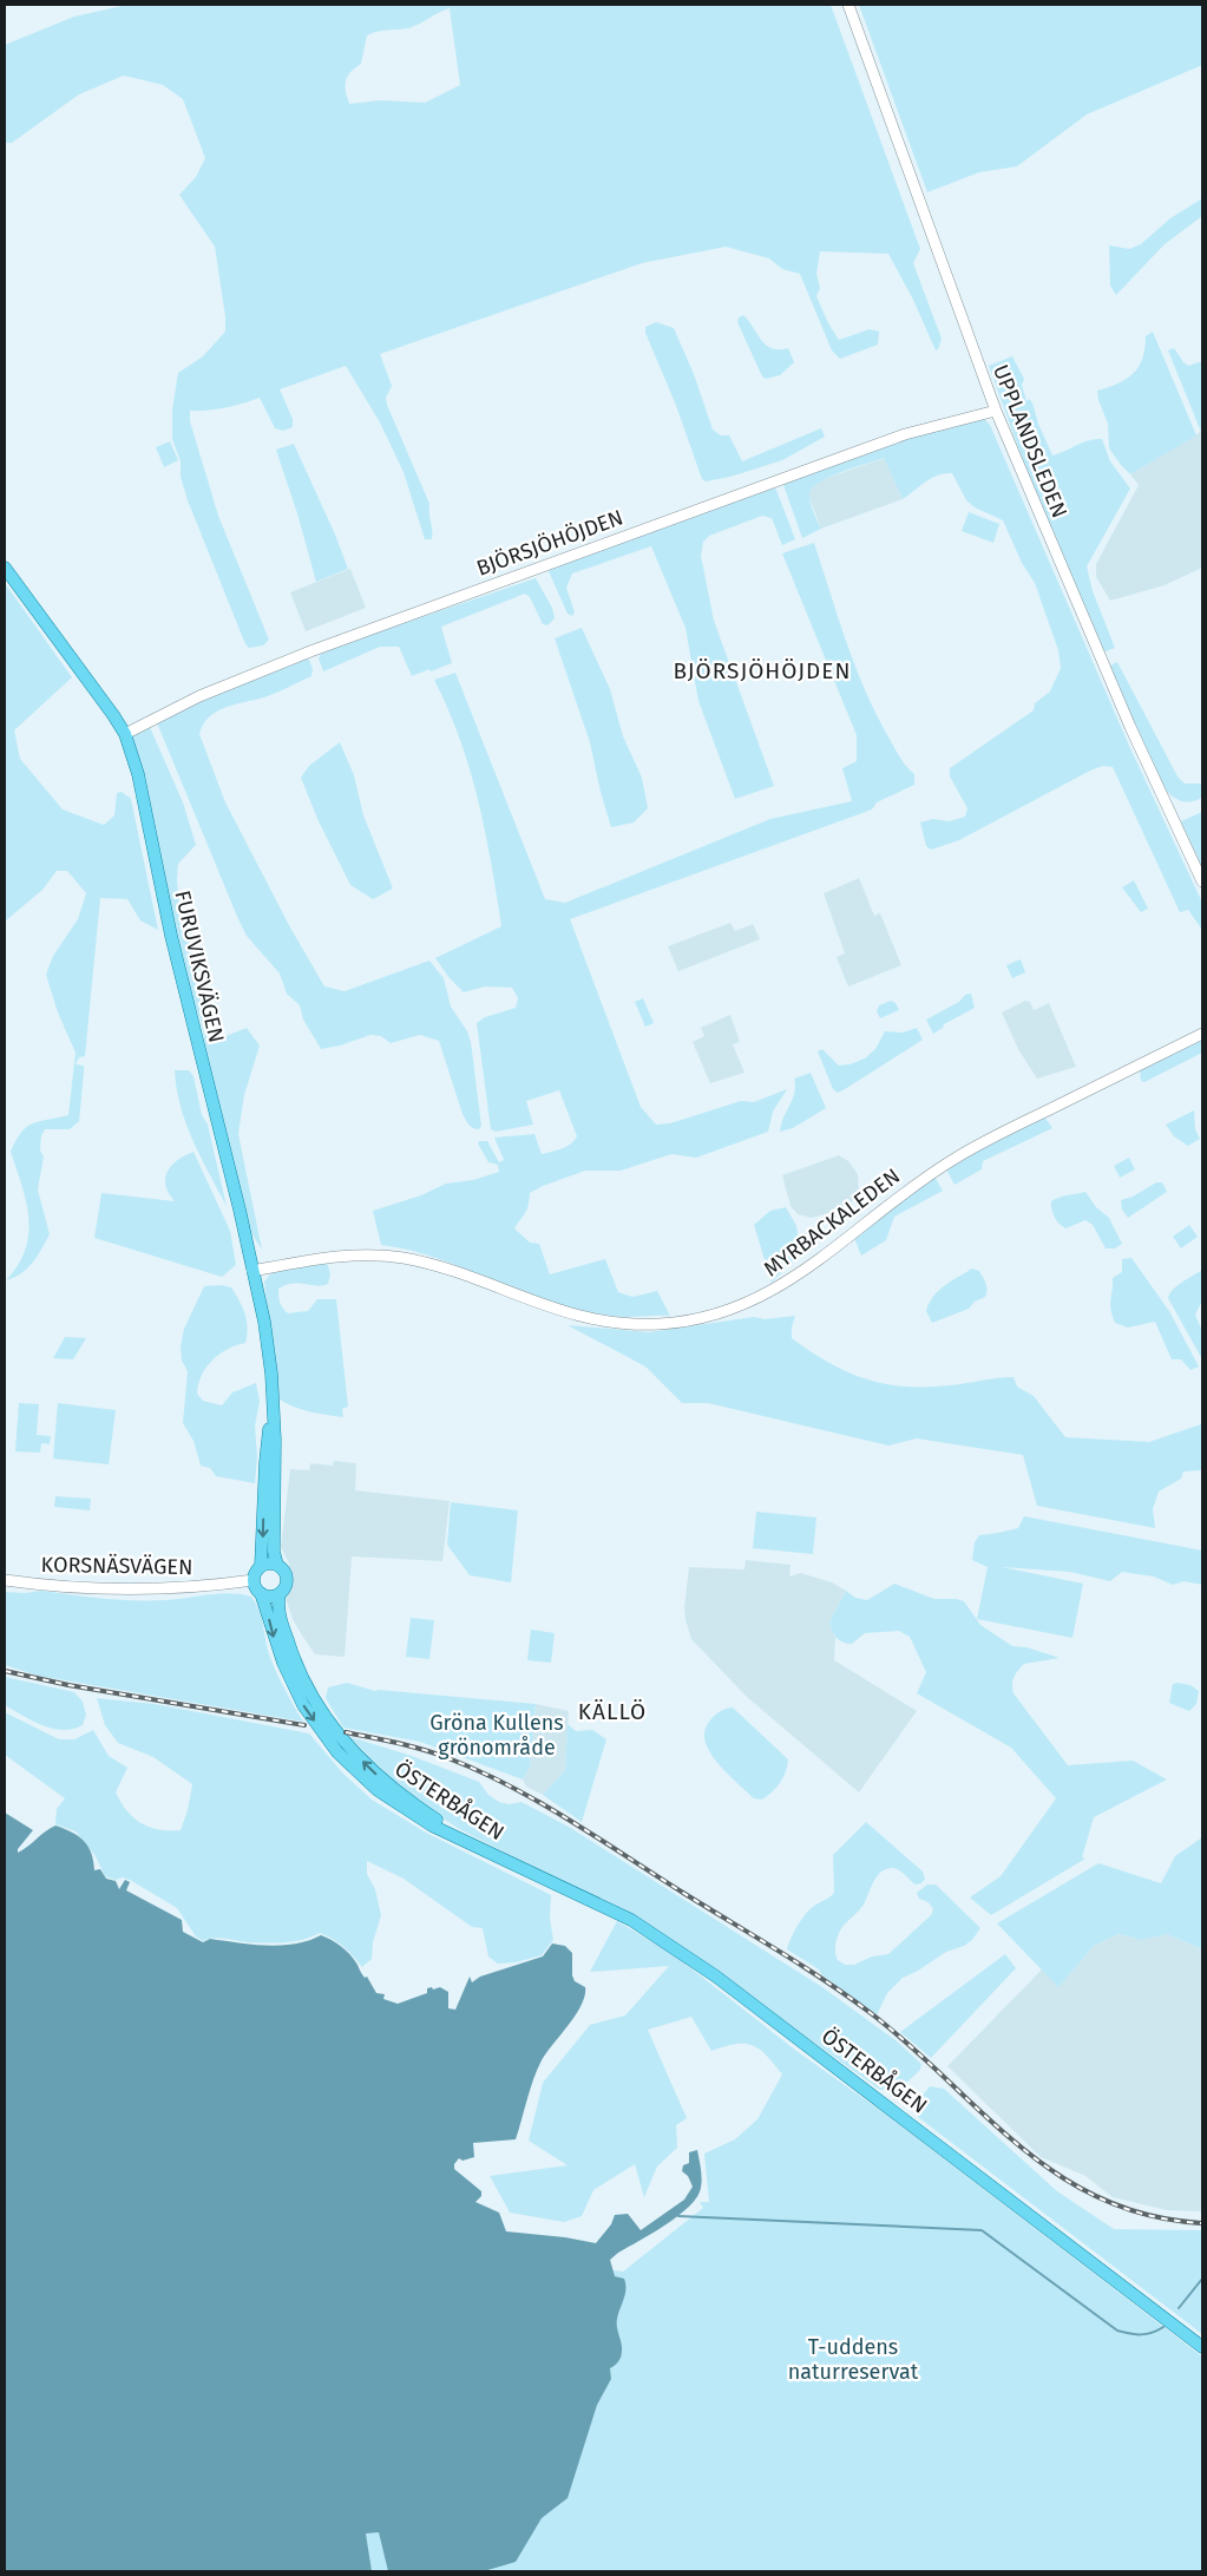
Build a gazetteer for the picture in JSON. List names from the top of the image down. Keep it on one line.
{"streets":{"main road":["FURUVIKSVÄGEN","ÖSTERBÅGEN"],"street":["UPPLANDSLEDEN","BJÖRSJÖHÖJDEN","MYRBACKALEDEN","KORSNÄSVÄGEN"]},"crossings":[["UPPLANDSLEDEN","BJÖRSJÖHÖJDEN"],["BJÖRSJÖHÖJDEN","FURUVIKSVÄGEN"],["FURUVIKSVÄGEN","MYRBACKALEDEN"],["FURUVIKSVÄGEN","KORSNÄSVÄGEN"],["FURUVIKSVÄGEN","ÖSTERBÅGEN"],["KORSNÄSVÄGEN","ÖSTERBÅGEN"]],"districts":["BJÖRSJÖHÖJDEN","KÄLLÖ"],"parks":["Gröna Kullens grönområde","T-uddens naturreservat"]}
